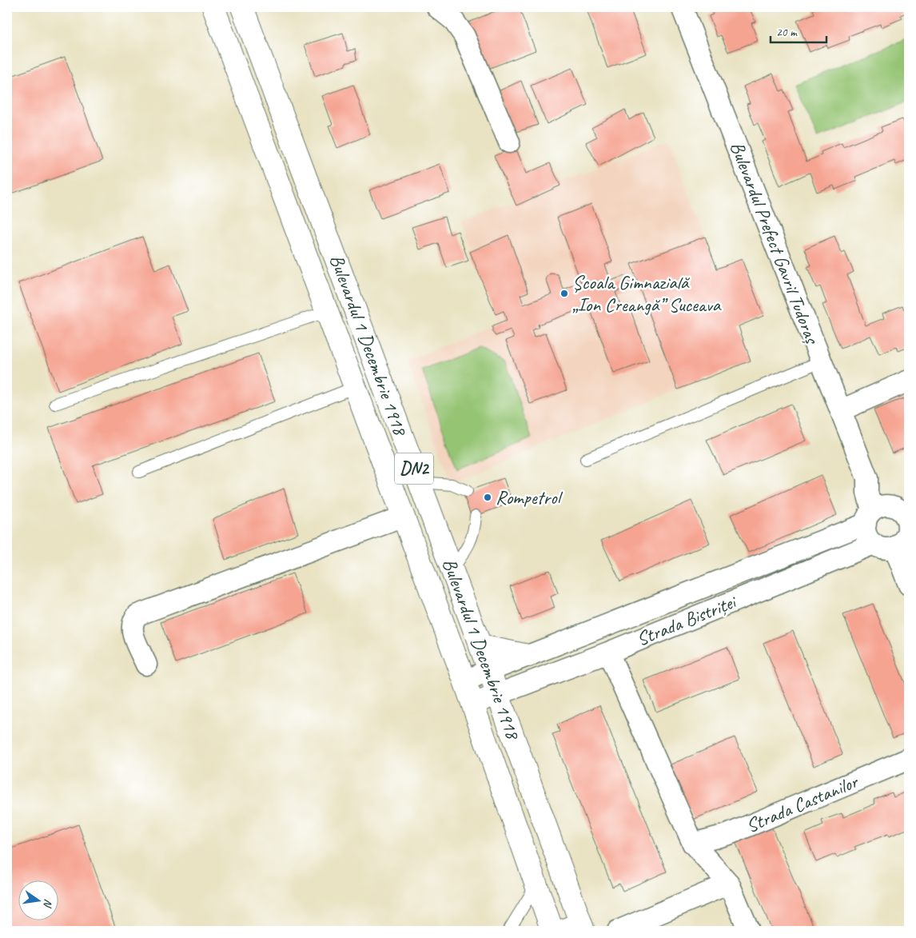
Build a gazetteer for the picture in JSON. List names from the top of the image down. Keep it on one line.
{"streets":{"main road":["Bulevardul 1 Decembrie 1918","DN2"],"street":["Bulevardul Prefect Gavril Tudoraș","Strada Bistriței","Strada Castanilor"]},"crossings":[["Bulevardul Prefect Gavril Tudoraș","Strada Bistriței"],["Bulevardul 1 Decembrie 1918","Strada Bistriței"]],"places":["Școala Gimnazială „Ion Creangă” Suceava","Rompetrol"],"scale_bar":"20 m","north":"right"}
